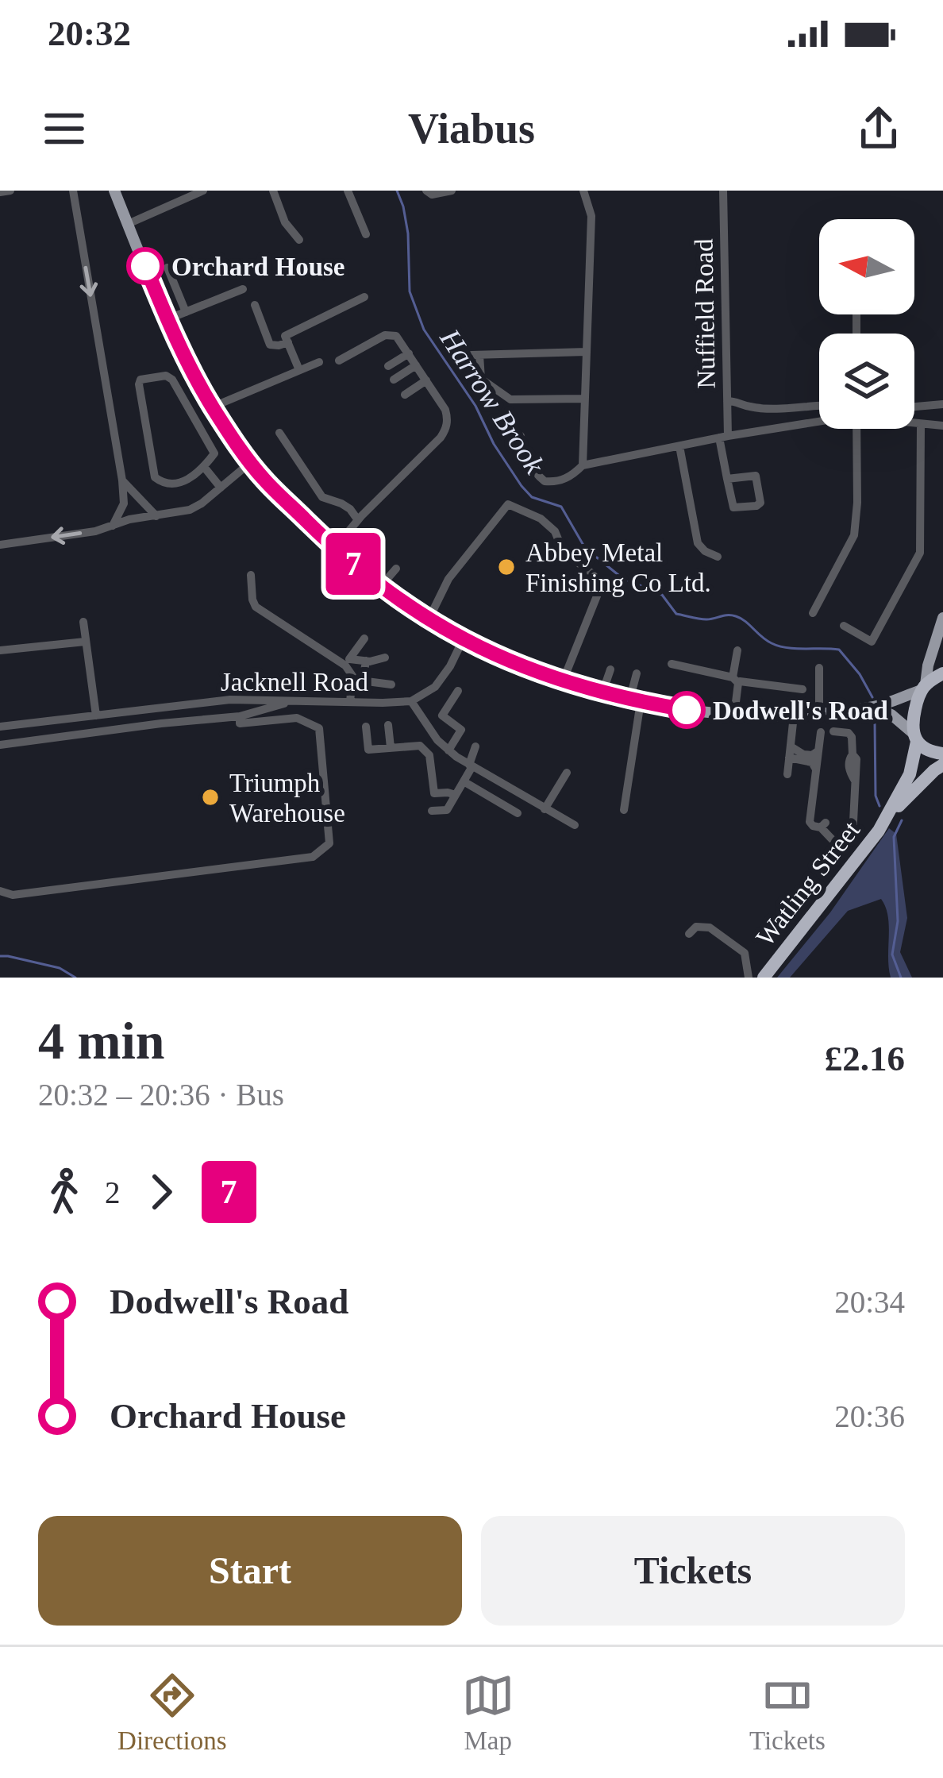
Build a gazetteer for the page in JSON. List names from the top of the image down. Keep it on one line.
{"streets":{"highway":["Watling Street"],"street":["Nuffield Road","Jacknell Road"]},"water":["Harrow Brook"],"places":["Orchard House","Abbey Metal Finishing Co Ltd.","Dodwell's Road","Triumph Warehouse"],"lines":["bus line 7"],"north":"left","page":{"status":"20:32","header":"Viabus","on_map":"7","heading":["4 min","20:32 – 20:36 · Bus","£2.16"],"legs":["2","7"],"list":[{"name":"Dodwell's Road","value":"20:34"},{"name":"Orchard House","value":"20:36"}],"buttons":["Start","Tickets"],"tabs":["Directions","Map","Tickets"]}}
